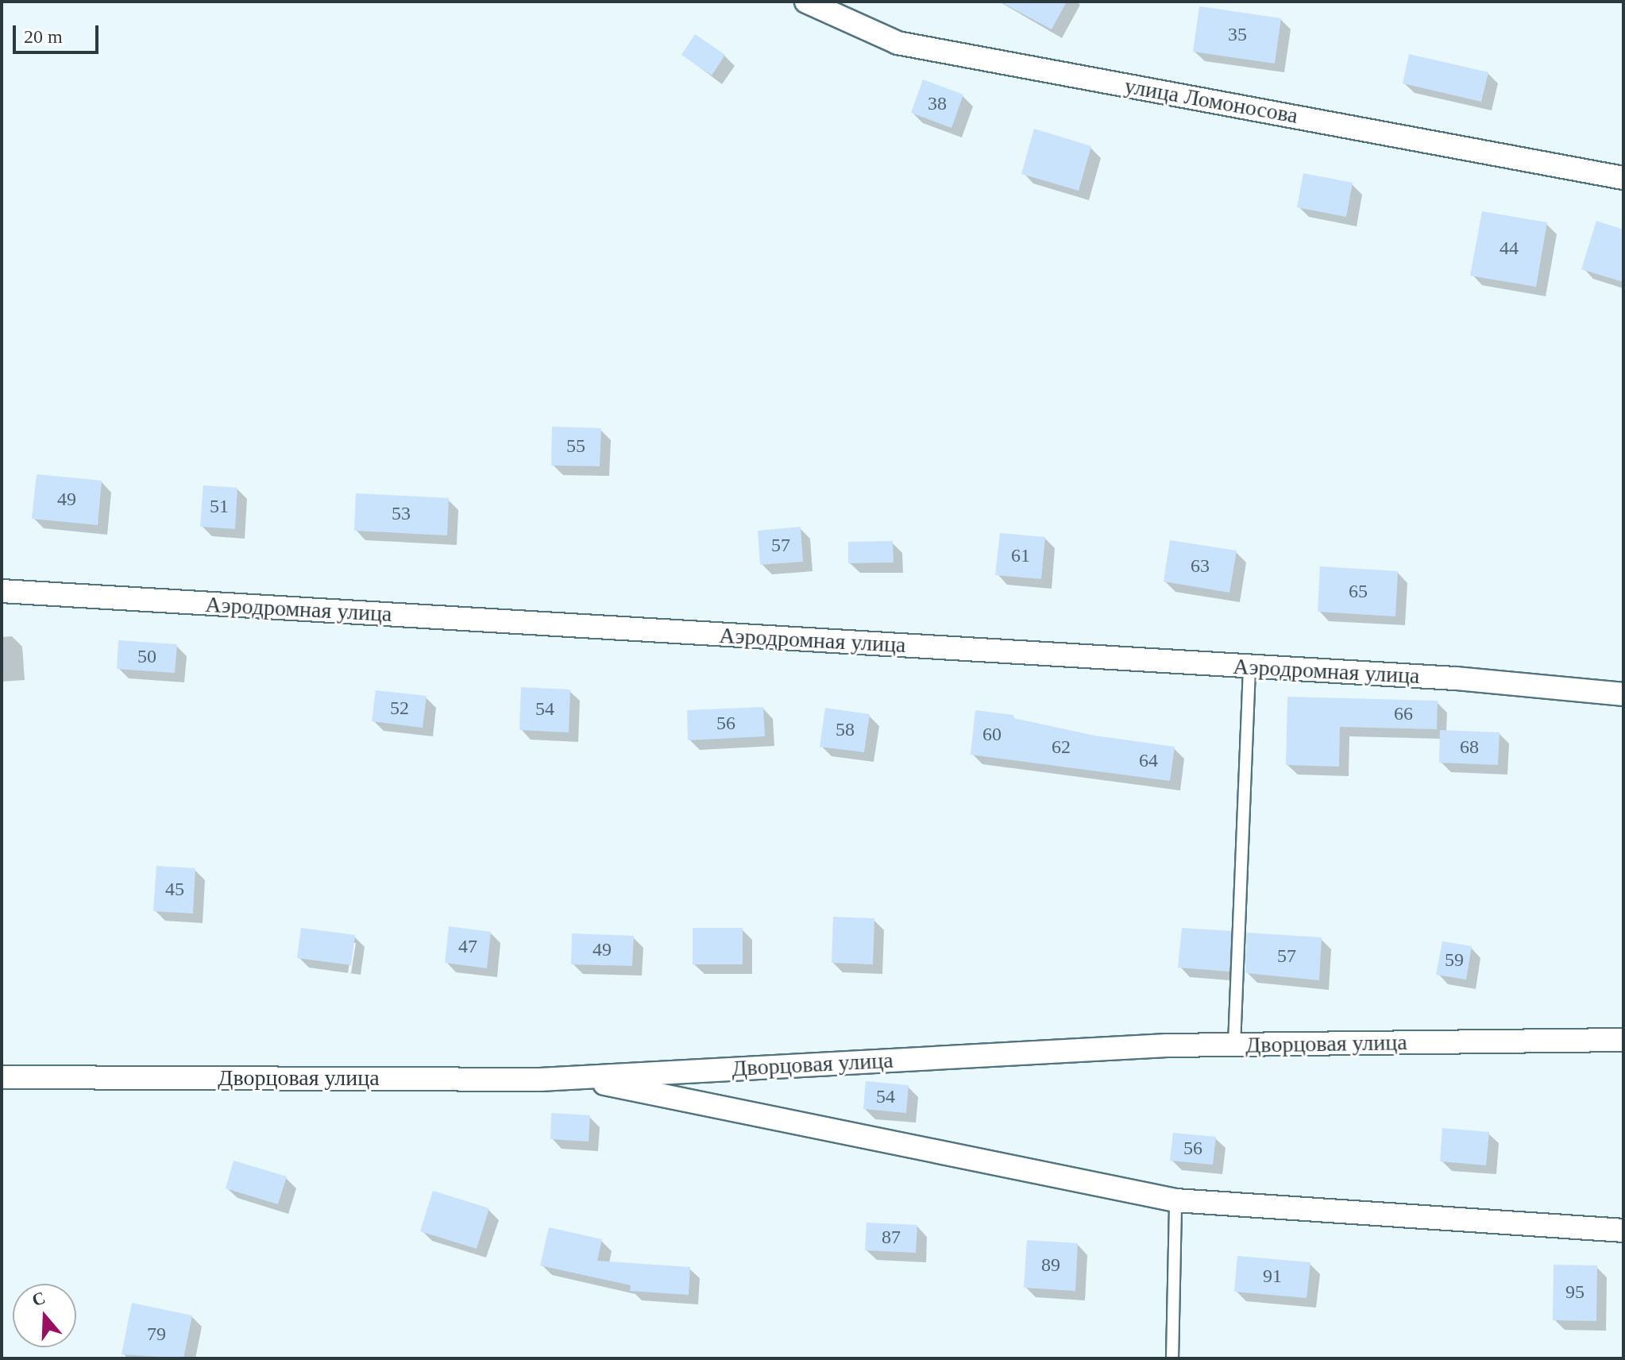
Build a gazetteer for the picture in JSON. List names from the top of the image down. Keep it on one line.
{"streets":{"street":["улица Ломоносова","Аэродромная улица","Дворцовая улица"]},"house_numbers":["35","38","44","55","49","51","53","57","61","63","65","50","52","54","66","56","58","60","62","68","64","45","47","49","57","59","54","56","87","89","91","95","79"],"scale_bar":"20 m","north":"top"}
